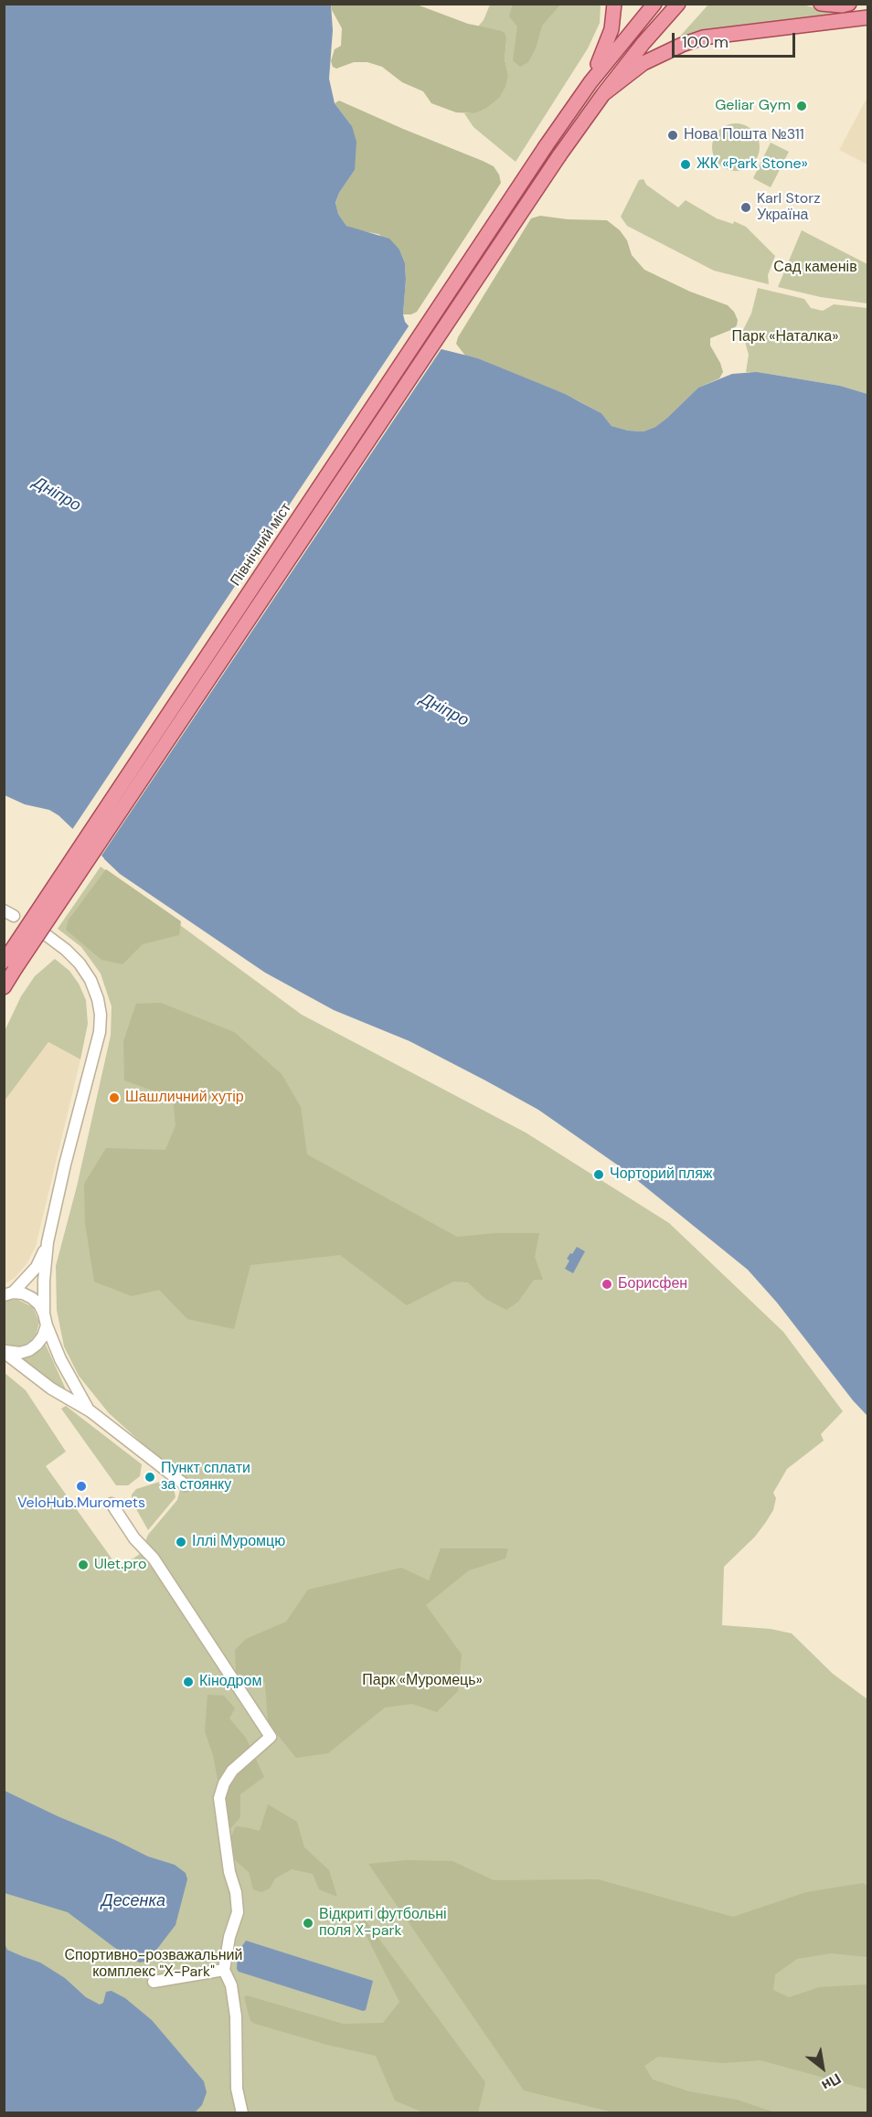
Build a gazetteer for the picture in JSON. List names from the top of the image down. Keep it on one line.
{"streets":{"main road":["Північний міст"]},"water":["Дніпро","Десенка"],"parks":["Сад каменів","Парк «Наталка»","Парк «Муромець»","Спортивно-розважальний комплекс \"Х-Park\""],"places":["Geliar Gym","Нова Пошта №311","ЖК «Park Stone»","Karl Storz Україна","Шашличний хутір","Чорторий пляж","Борисфен","Пункт сплати за стоянку","VeloHub.Muromets","Іллі Муромцю","Ulet.pro","Кінодром","Відкриті футбольні поля X-park"],"scale_bar":"100 m","north":"bottom right"}
